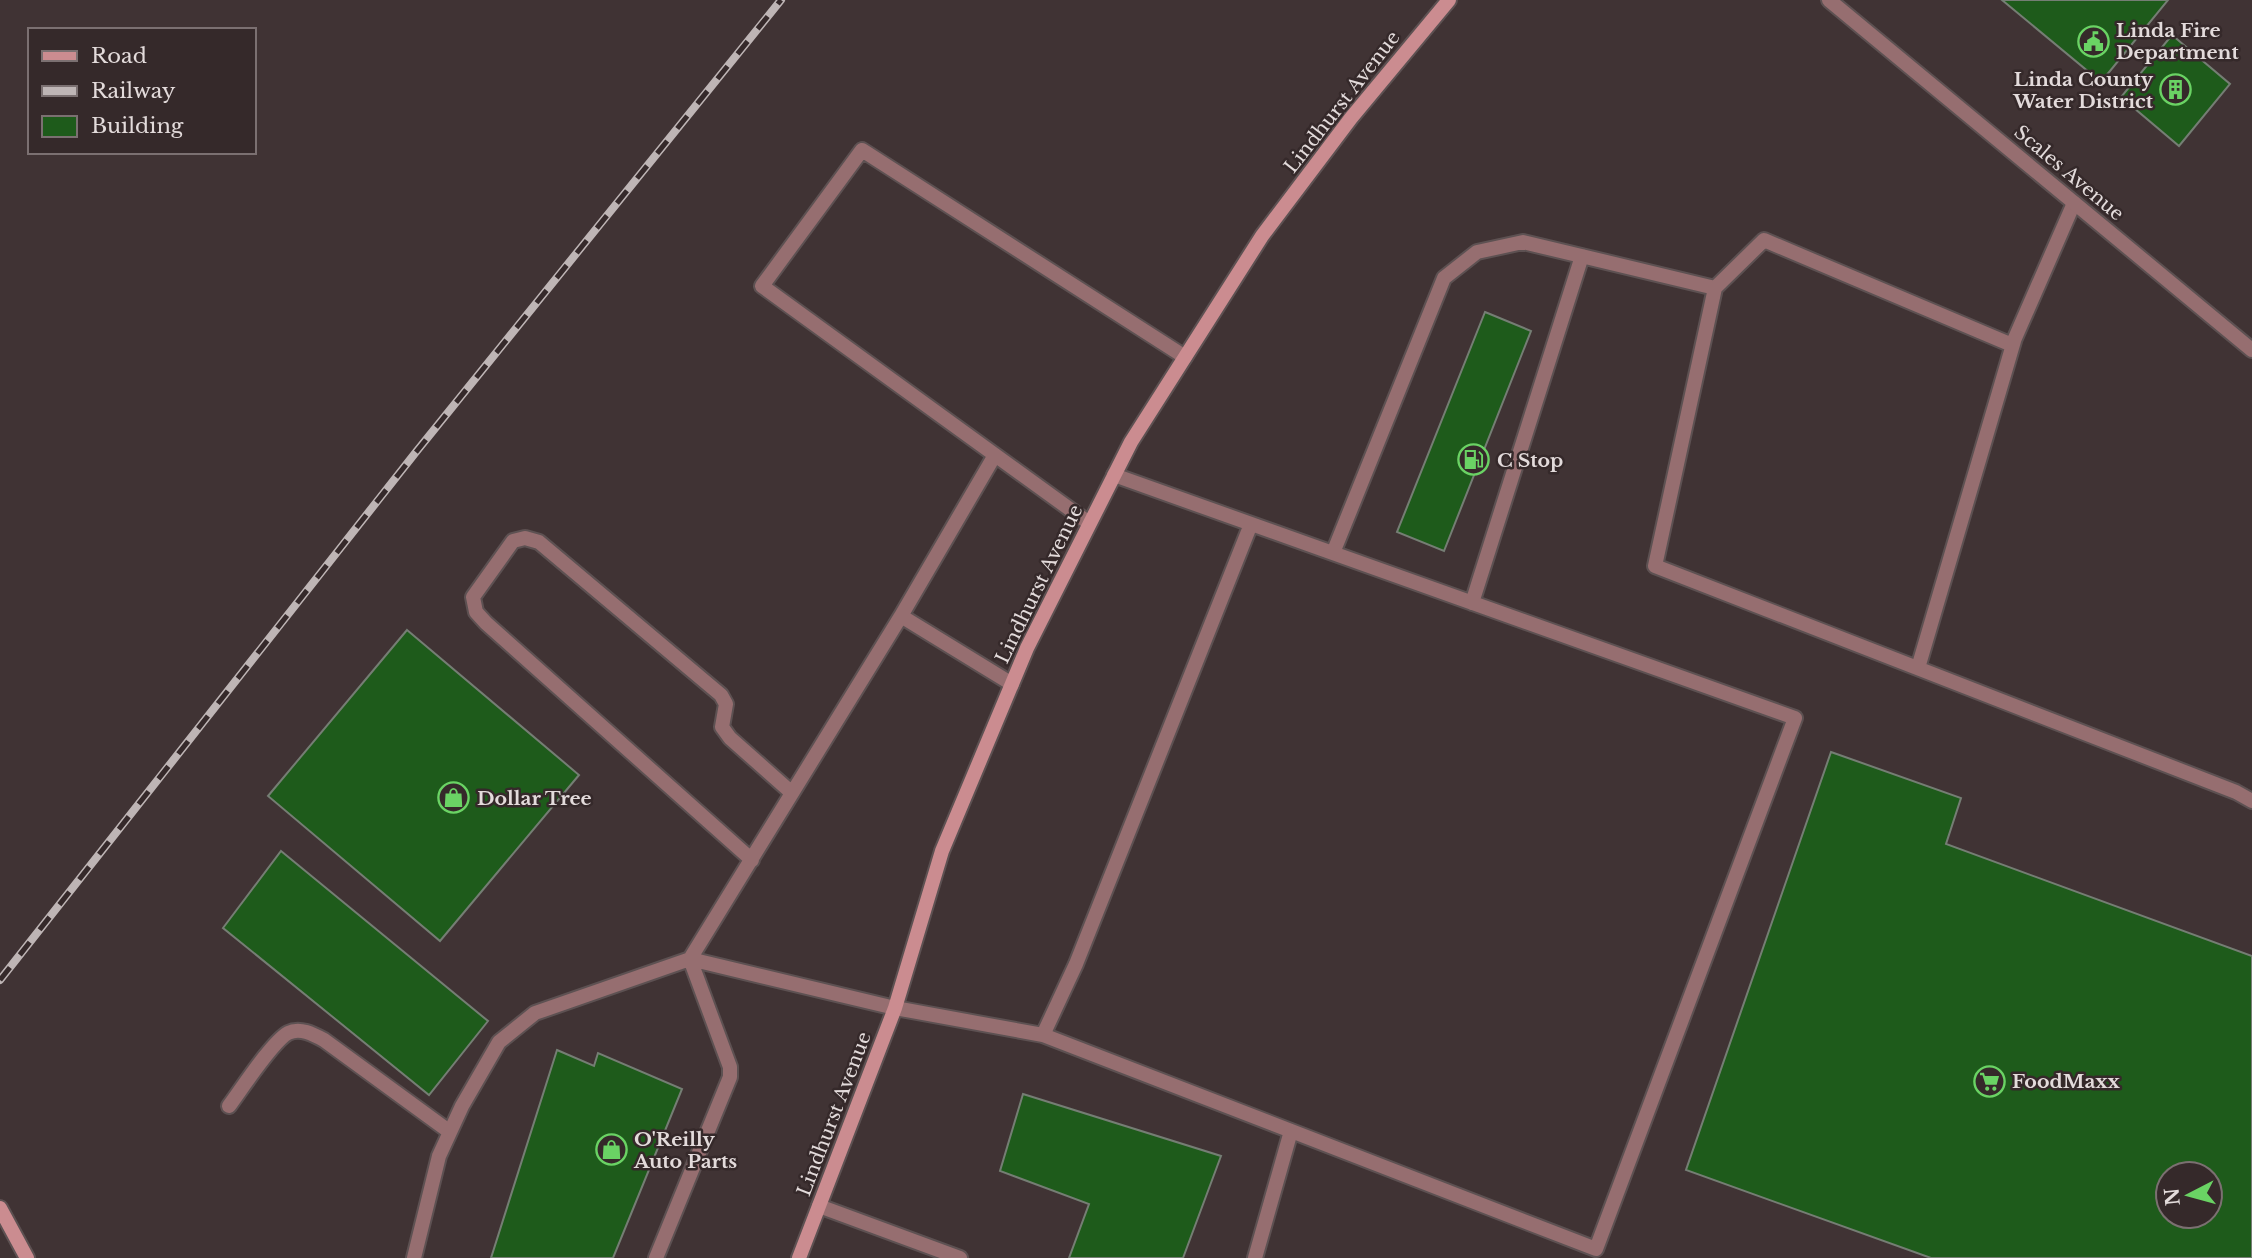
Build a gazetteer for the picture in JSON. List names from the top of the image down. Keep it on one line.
{"streets":{"main road":["Lindhurst Avenue"],"street":["Scales Avenue"]},"places":{"public building":["Linda Fire Department"],"building":["Linda County Water District"],"fuel station":["C Stop"],"shop":["Dollar Tree","O'Reilly Auto Parts"],"supermarket":["FoodMaxx"]},"legend":["Road","Railway","Building"],"north":"left"}
